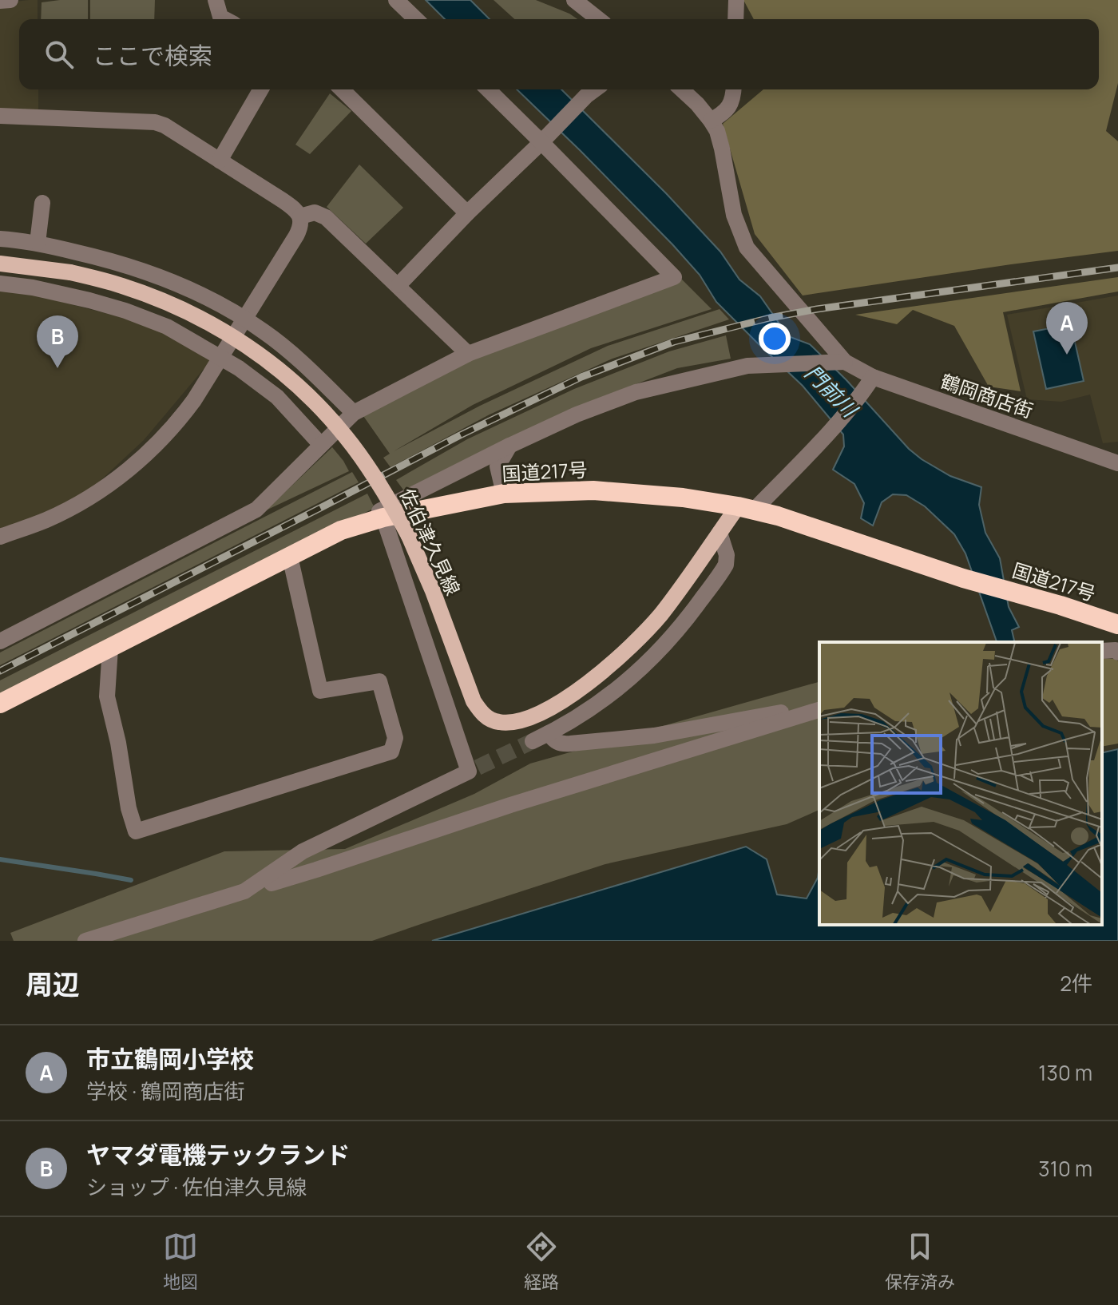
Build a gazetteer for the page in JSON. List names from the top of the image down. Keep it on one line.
{"streets":{"highway":["国道217号"],"main road":["佐伯津久見線"],"street":["鶴岡商店街"]},"crossings":[["国道217号","佐伯津久見線"]],"water":["門前川"],"page":{"search":"ここで検索","pins":["A","B"],"heading":["周辺","2件"],"list":[{"mark":"A","name":"市立鶴岡小学校","note":"学校 · 鶴岡商店街","value":"130 m"},{"mark":"B","name":"ヤマダ電機テックランド","note":"ショップ · 佐伯津久見線","value":"310 m"}],"nav":["地図","経路","保存済み"]}}
